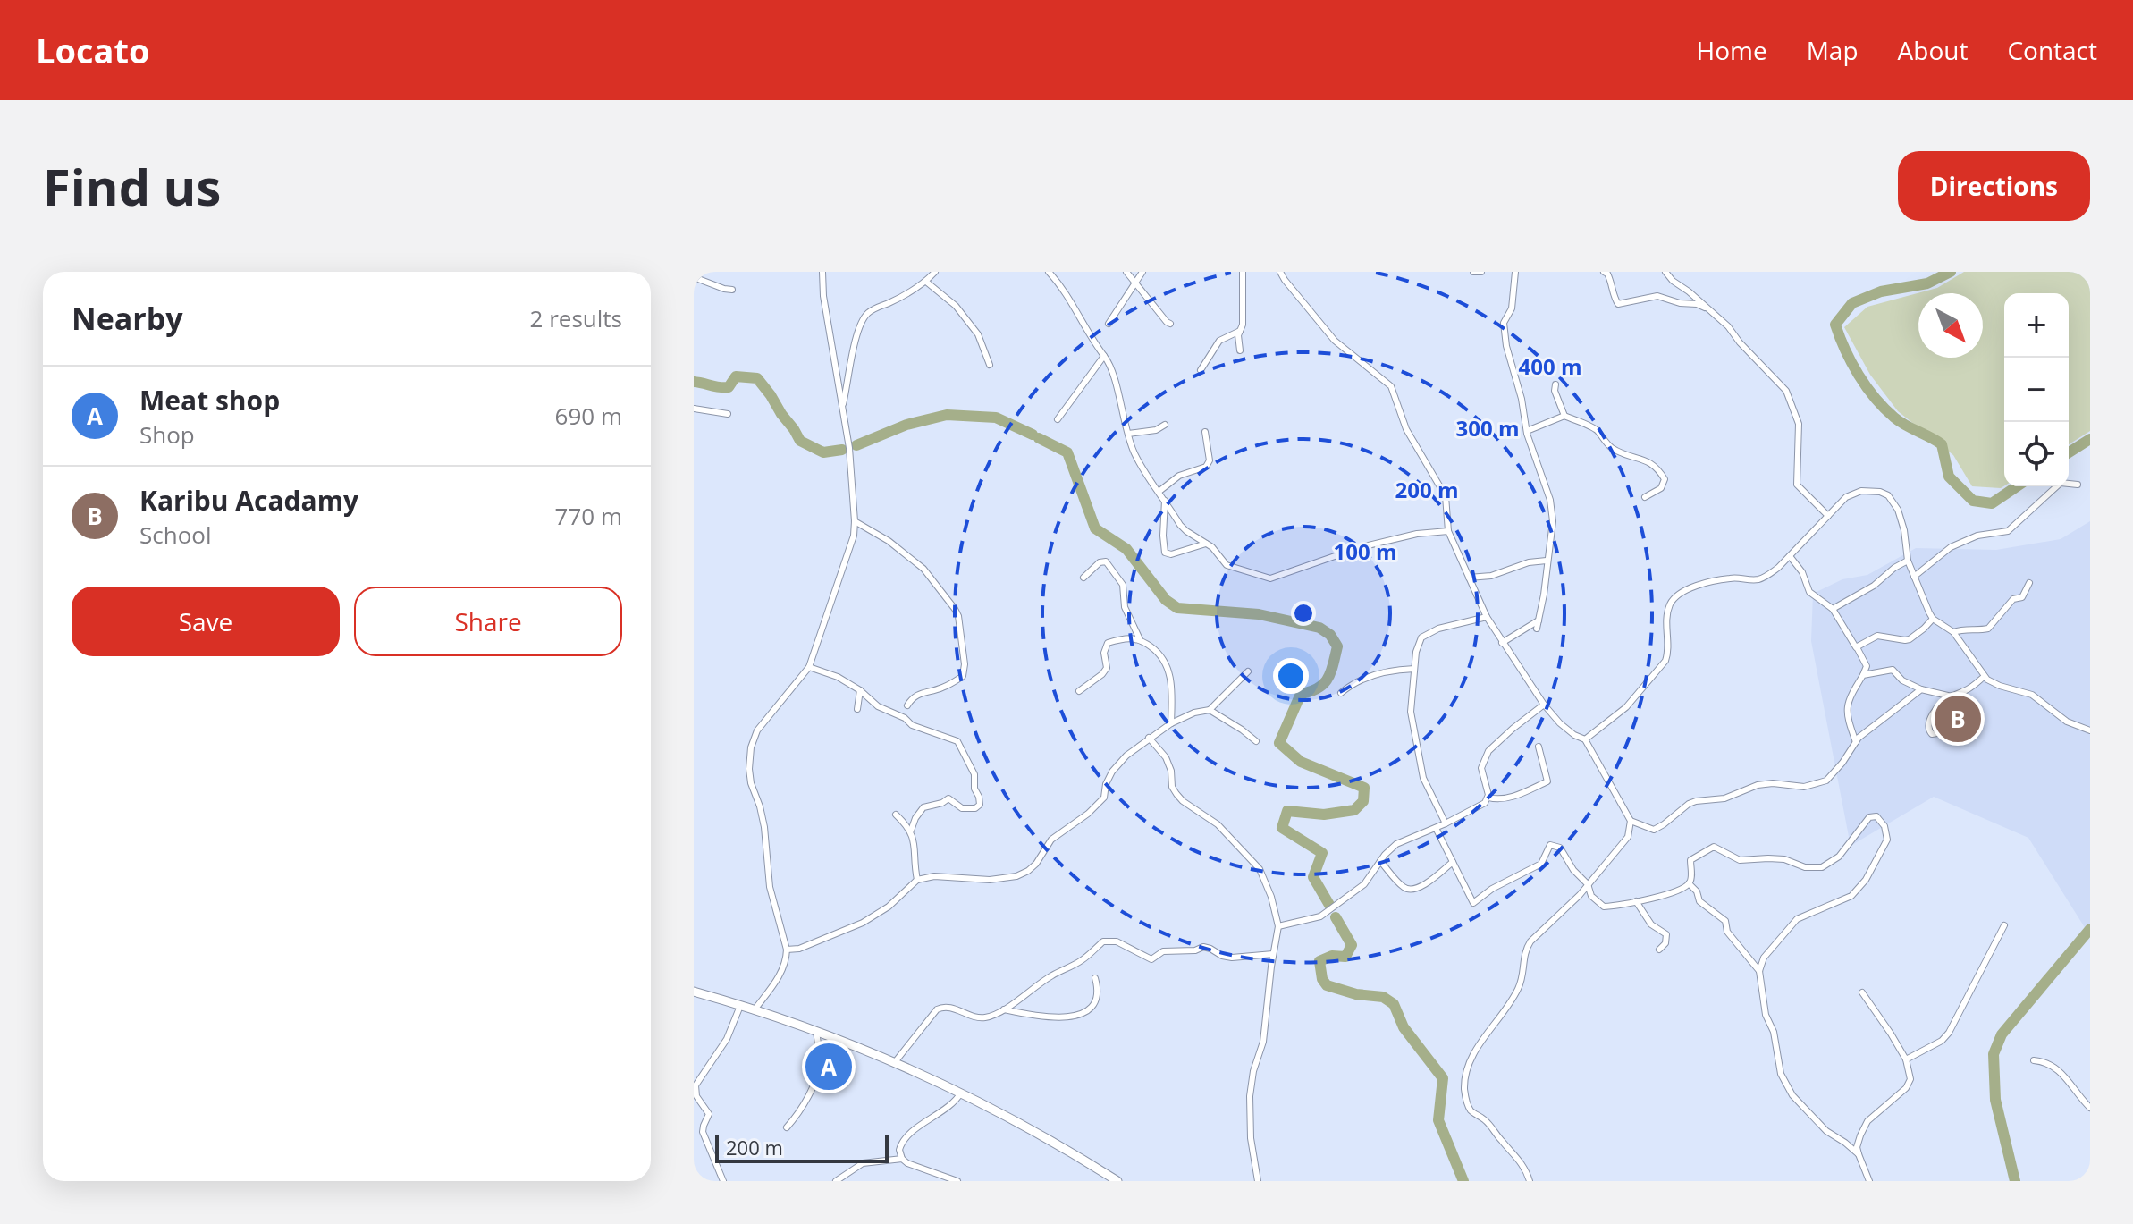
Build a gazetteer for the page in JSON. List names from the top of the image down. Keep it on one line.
{"scale_bar":"200 m","north":"bottom right","page":{"header":"Locato","nav":["Home","Map","About","Contact"],"buttons":["Directions",["Save","Share"]],"title":"Find us","heading":["Nearby","2 results"],"map_buttons":["+","−"],"list":[{"mark":"A","name":"Meat shop","note":"Shop","value":"690 m"},{"mark":"B","name":"Karibu Acadamy","note":"School","value":"770 m"}],"pins":["B","A"],"scale":"200 m"},"rings":["400 m","300 m","200 m","100 m"]}
